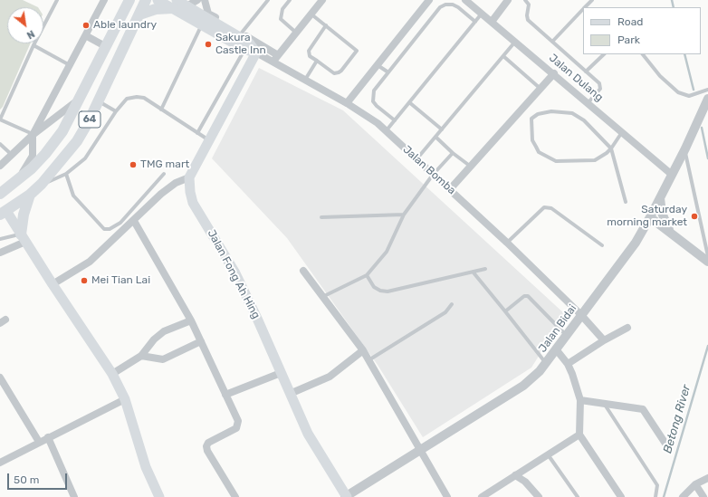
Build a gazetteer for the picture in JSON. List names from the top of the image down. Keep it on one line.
{"streets":{"main road":["64","Jalan Bomba","Jalan Fong Ah Hing"],"street":["Jalan Dulang","Jalan Bidai"]},"crossings":[["Jalan Dulang","Jalan Bidai"],["Jalan Bomba","Jalan Bidai"],["Jalan Fong Ah Hing","Jalan Bidai"]],"water":["Betong River"],"places":["Able laundry","Sakura Castle Inn","TMG mart","Saturday morning market","Mei Tian Lai"],"legend":["Road","Park"],"scale_bar":"50 m","north":"bottom right"}
